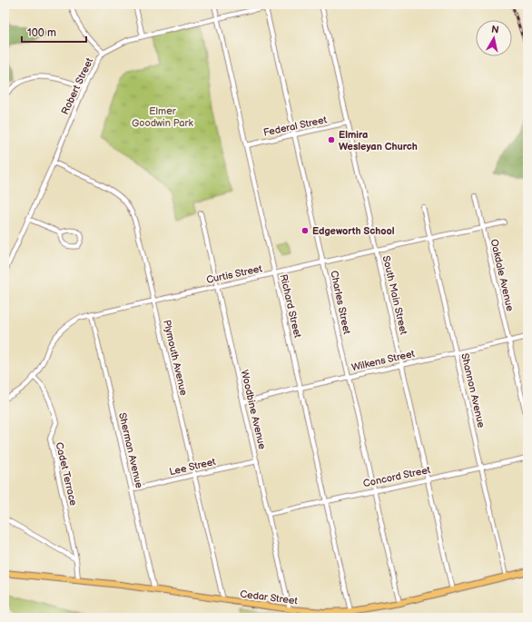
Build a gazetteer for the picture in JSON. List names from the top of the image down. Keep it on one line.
{"streets":{"main road":["Cedar Street"],"street":["Robert Street","Federal Street","Curtis Street","Oakdale Avenue","South Main Street","Charles Street","Richard Street","Plymouth Avenue","Wilkens Street","Shannon Avenue","Woodbine Avenue","Sherman Avenue","Lee Street","Cadet Terrace","Concord Street"]},"crossings":[["Robert Street","Charles Street"],["Robert Street","Richard Street"],["Robert Street","Plymouth Avenue"],["Federal Street","South Main Street"],["Federal Street","Charles Street"],["Federal Street","Richard Street"],["Curtis Street","Oakdale Avenue"],["Curtis Street","South Main Street"],["Curtis Street","Charles Street"],["Curtis Street","Richard Street"],["Curtis Street","Plymouth Avenue"],["Curtis Street","Shannon Avenue"],["Curtis Street","Woodbine Avenue"],["Curtis Street","Sherman Avenue"],["Curtis Street","Cadet Terrace"],["Oakdale Avenue","Wilkens Street"],["South Main Street","Wilkens Street"],["South Main Street","Concord Street"],["South Main Street","Cedar Street"],["Charles Street","Wilkens Street"],["Charles Street","Concord Street"],["Charles Street","Cedar Street"],["Richard Street","Wilkens Street"],["Richard Street","Concord Street"],["Richard Street","Cedar Street"],["Plymouth Avenue","Lee Street"],["Plymouth Avenue","Cedar Street"],["Wilkens Street","Shannon Avenue"],["Wilkens Street","Woodbine Avenue"],["Shannon Avenue","Concord Street"],["Shannon Avenue","Cedar Street"],["Woodbine Avenue","Lee Street"],["Woodbine Avenue","Concord Street"],["Woodbine Avenue","Cedar Street"],["Sherman Avenue","Lee Street"],["Sherman Avenue","Cedar Street"],["Cadet Terrace","Cedar Street"]],"parks":["Elmer Goodwin Park"],"places":["Elmira Wesleyan Church","Edgeworth School"],"scale_bar":"100 m","north":"top"}
